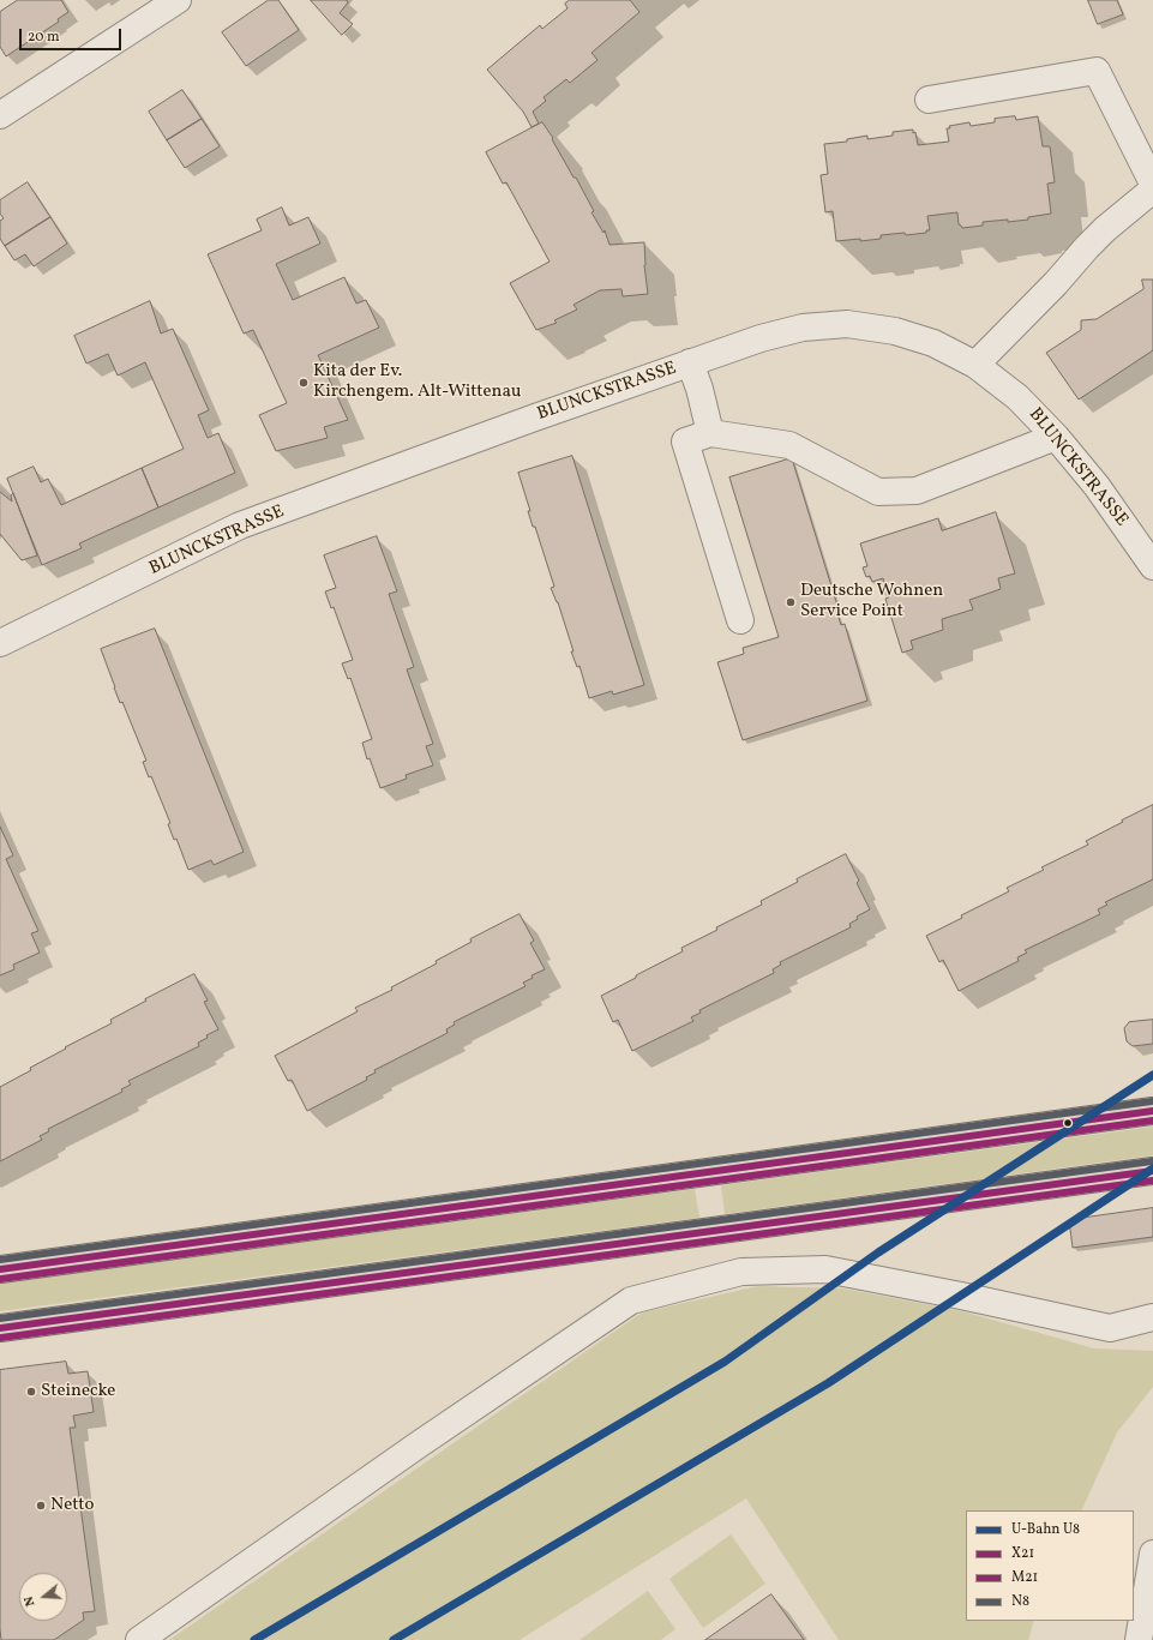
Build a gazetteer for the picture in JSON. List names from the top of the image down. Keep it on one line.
{"streets":{"street":["BLUNCKSTRASSE"]},"places":["Kita der Ev. Kirchengem. Alt-Wittenau","Deutsche Wohnen Service Point","Steinecke","Netto"],"lines":["metro line U8","transit line N8","transit line X21","transit line M21"],"legend":["U-Bahn U8","X21","M21","N8"],"scale_bar":"20 m","north":"left"}
